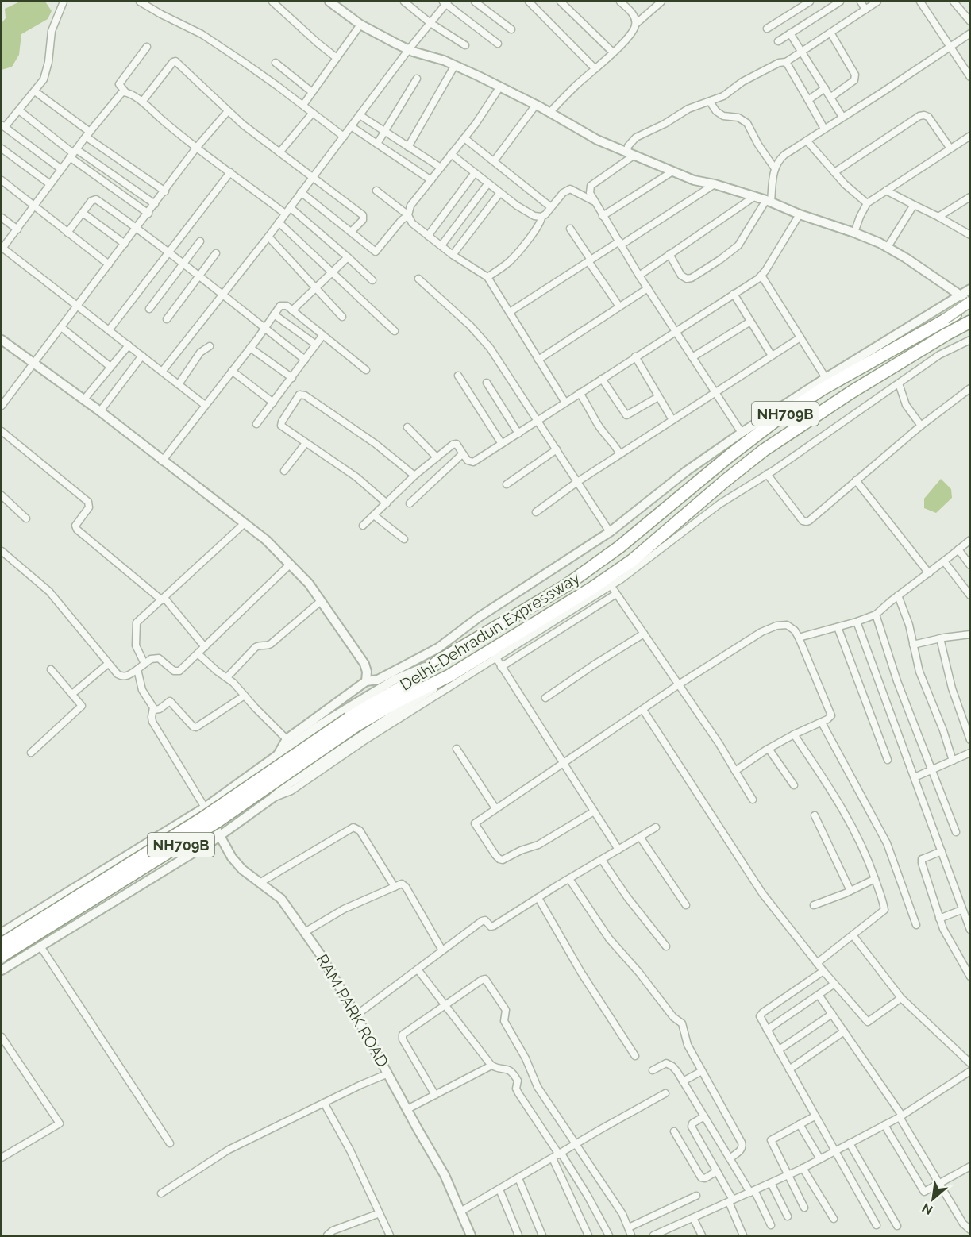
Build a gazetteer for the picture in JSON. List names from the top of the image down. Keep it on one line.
{"streets":{"highway":["NH709B","Delhi-Dehradun Expressway"],"street":["RAM PARK ROAD"]},"north":"bottom left"}
